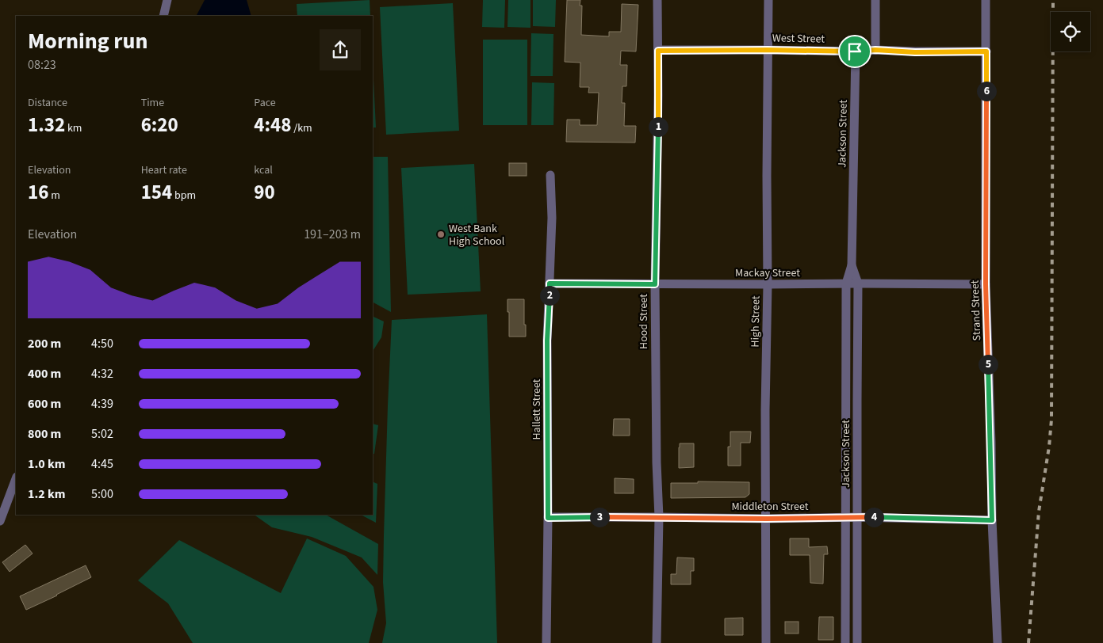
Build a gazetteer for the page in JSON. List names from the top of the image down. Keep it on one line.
{"streets":{"street":["West Street","Jackson Street","Mackay Street","Strand Street","Hood Street","High Street","Hallett Street","Middleton Street"]},"crossings":[["West Street","Jackson Street"],["West Street","Strand Street"],["West Street","Hood Street"],["West Street","High Street"],["Jackson Street","Mackay Street"],["Jackson Street","Middleton Street"],["Mackay Street","Strand Street"],["Mackay Street","Hood Street"],["Mackay Street","High Street"],["Mackay Street","Hallett Street"],["Strand Street","Middleton Street"],["Hood Street","Middleton Street"],["High Street","Middleton Street"],["Hallett Street","Middleton Street"]],"places":["West Bank High School"],"page":{"heading":["Morning run","08:23"],"pins":["6","1","2","5","3","4"],"stats":[["Distance","1.32 km"],["Time","6:20"],["Pace","4:48 /km"],["Elevation","16 m"],["Heart rate","154 bpm"],["kcal","90"]],"chart":["Elevation","191–203 m"],"list":[{"name":"200 m","note":"4:50"},{"name":"400 m","note":"4:32"},{"name":"600 m","note":"4:39"},{"name":"800 m","note":"5:02"},{"name":"1.0 km","note":"4:45"},{"name":"1.2 km","note":"5:00"}]}}
